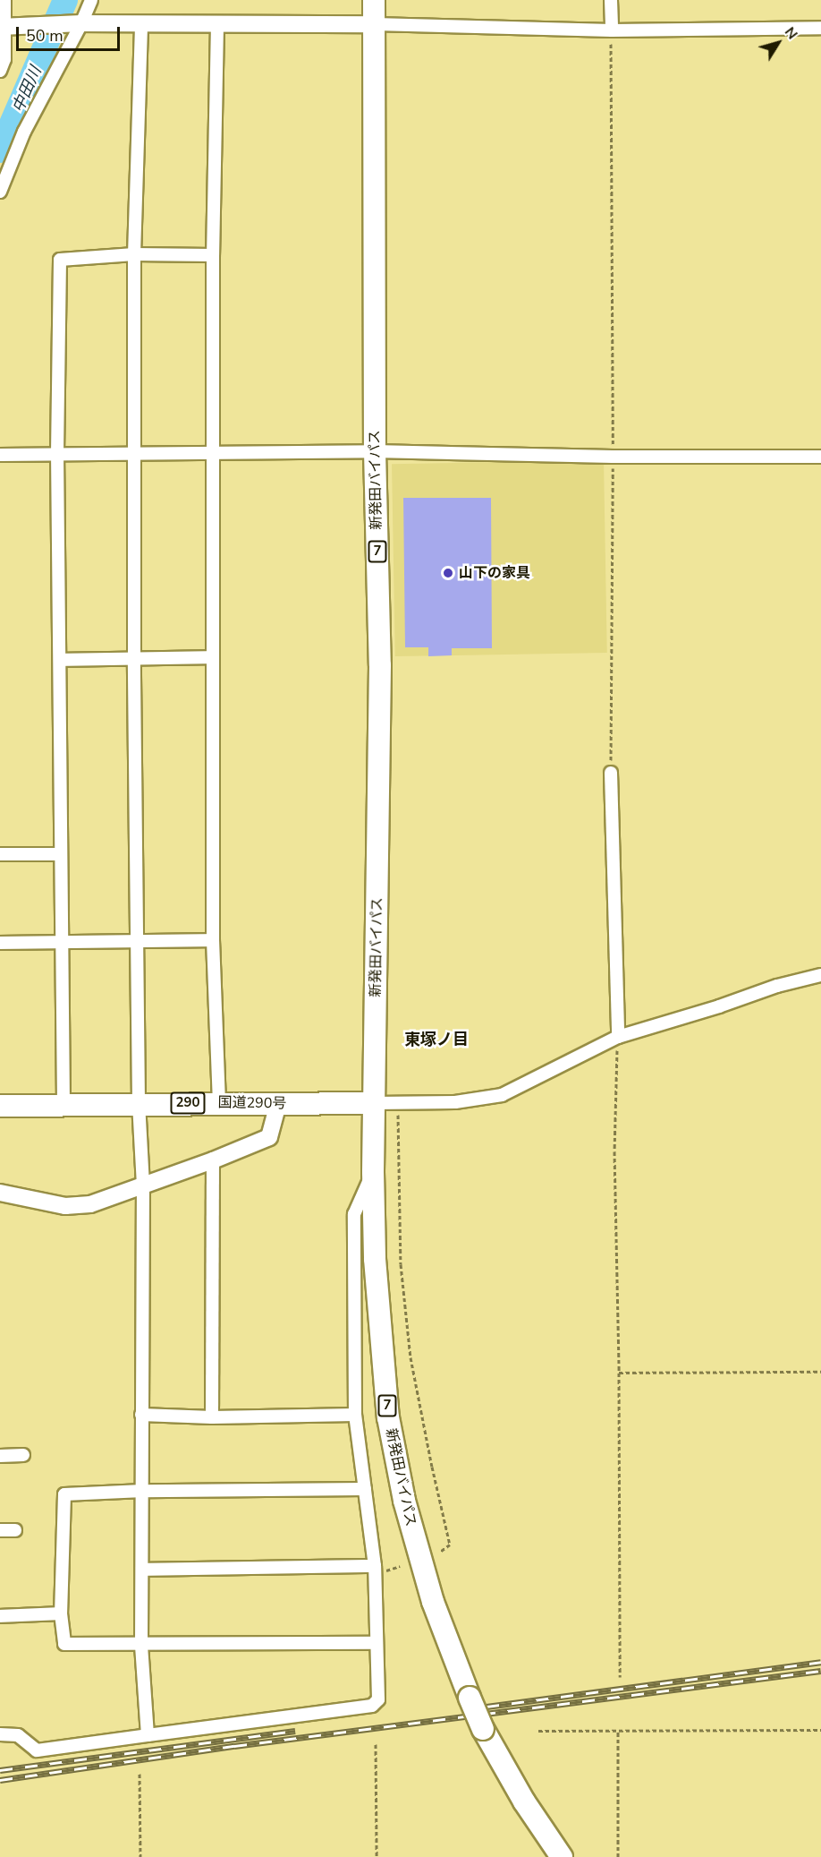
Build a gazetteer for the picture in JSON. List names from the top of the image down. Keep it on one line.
{"streets":{"highway":["新発田バイパス","7","290","国道290号"]},"crossings":[["新発田バイパス","国道290号"]],"districts":["東塚ノ目"],"water":["中田川"],"places":["山下の家具"],"scale_bar":"50 m","north":"top right"}
